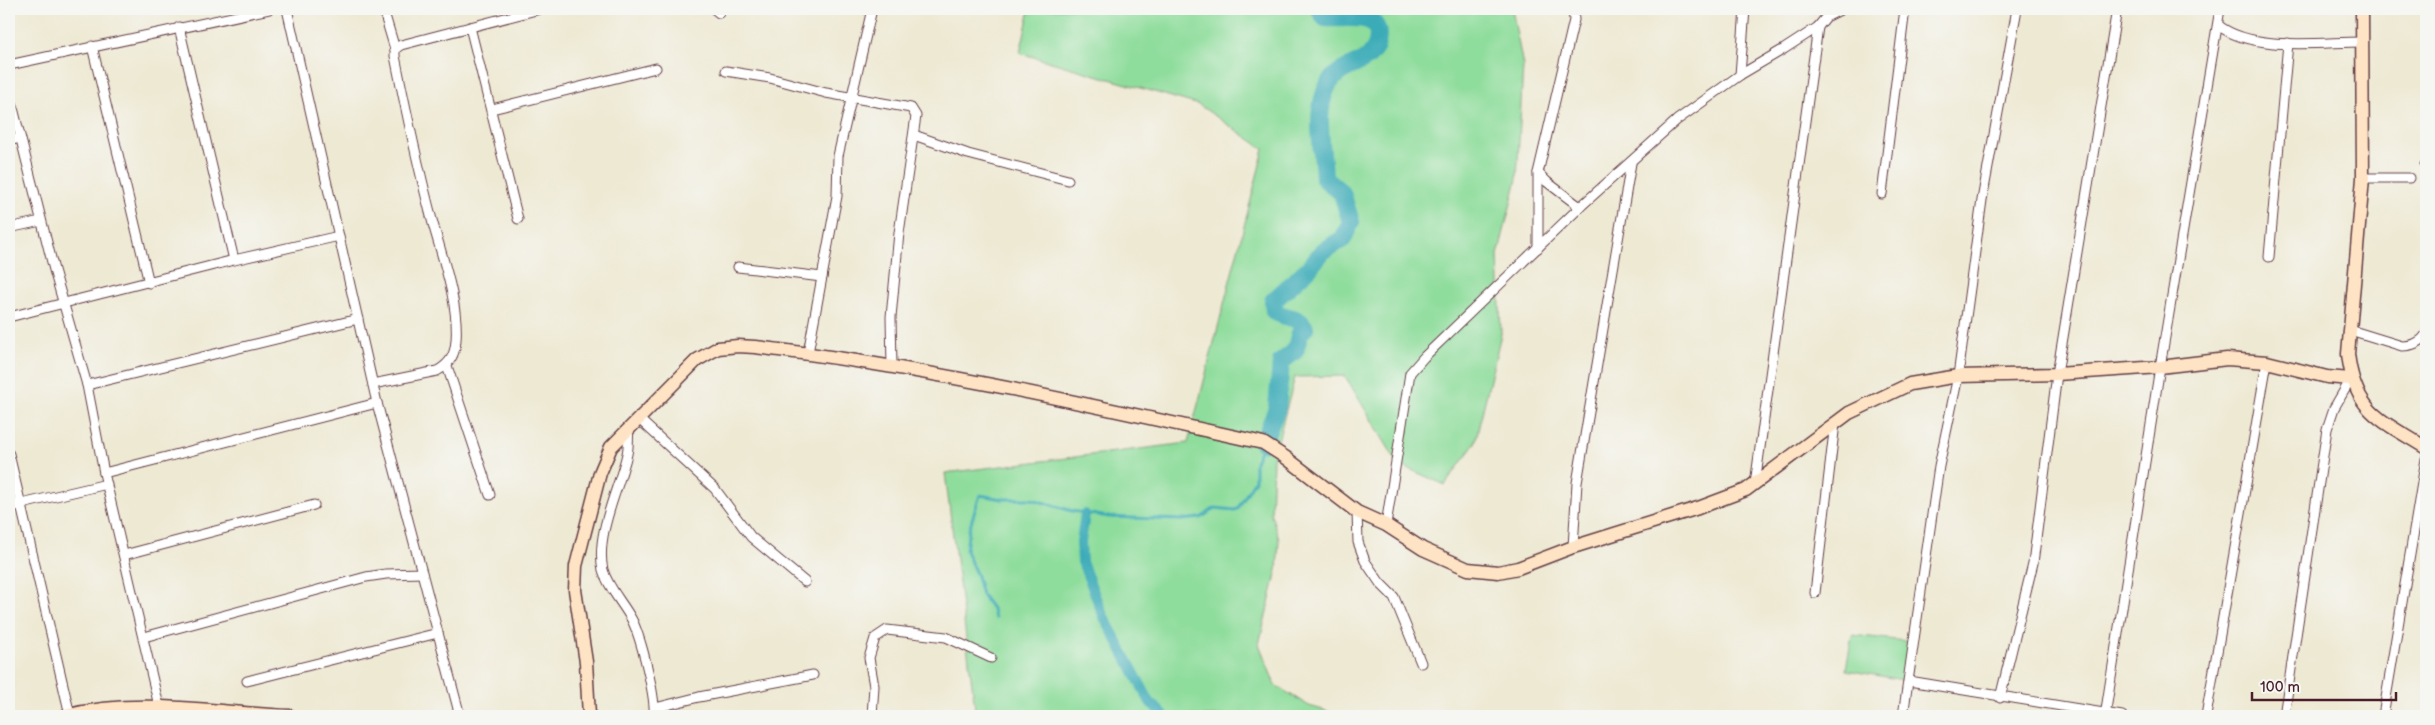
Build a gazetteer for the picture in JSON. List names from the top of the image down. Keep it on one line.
{"scale_bar":"100 m"}
